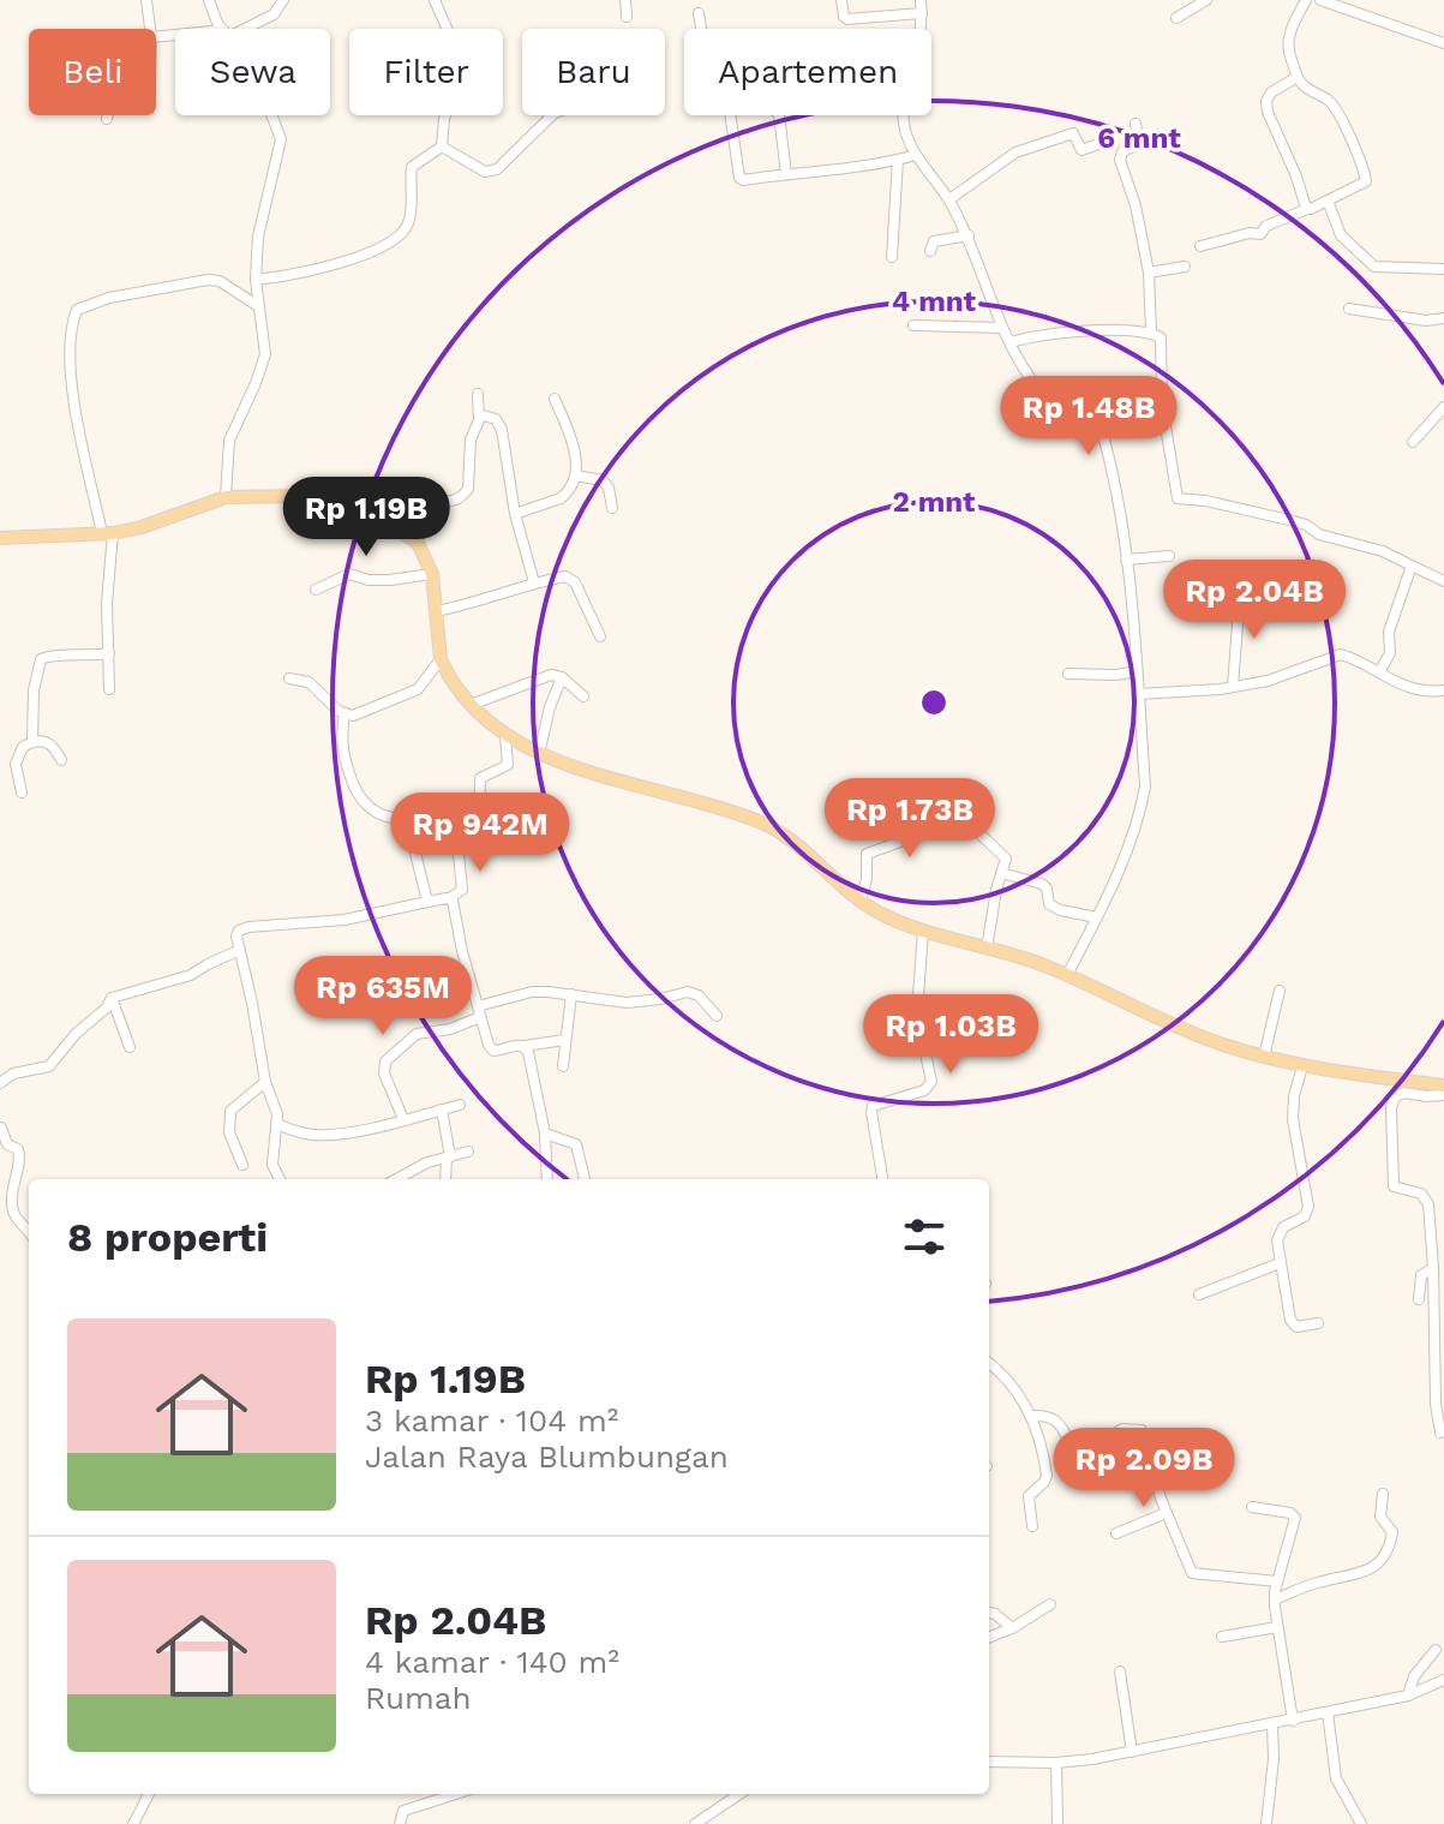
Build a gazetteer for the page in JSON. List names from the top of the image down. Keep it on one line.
{"page":{"chip":["Beli","Sewa","Filter","Baru","Apartemen"],"price":["Rp 1.48B","Rp 1.19B","Rp 2.04B","Rp 1.73B","Rp 942M","Rp 635M","Rp 1.03B","Rp 2.09B"],"heading":"8 properti","list":[{"name":"Rp 1.19B","note":"3 kamar · 104 m² · Jalan Raya Blumbungan"},{"name":"Rp 2.04B","note":"4 kamar · 140 m² · Rumah"}]},"rings":["6 mnt","4 mnt","2 mnt"]}
